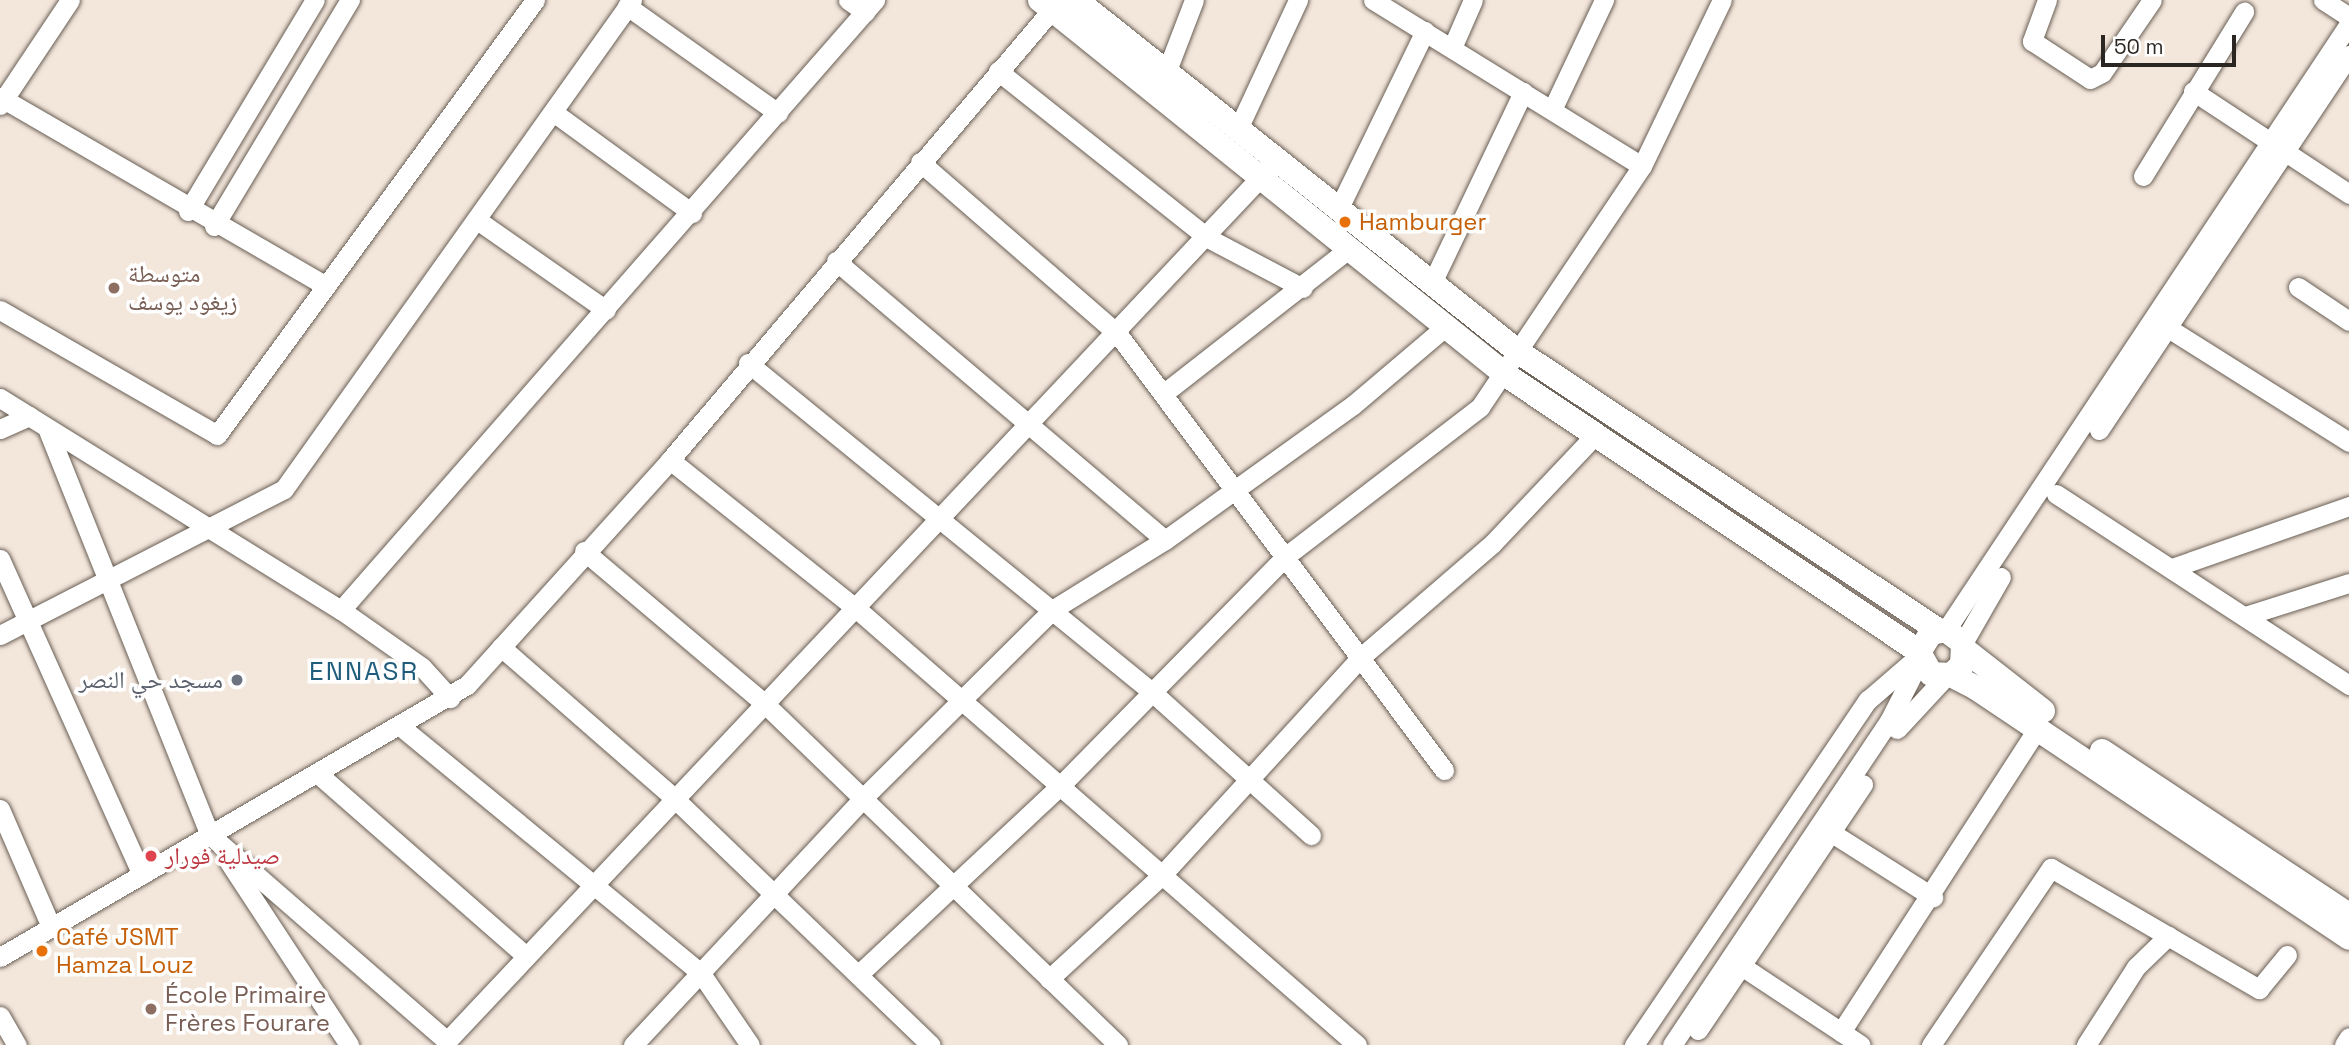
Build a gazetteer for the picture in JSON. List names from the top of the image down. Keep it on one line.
{"districts":["ENNASR"],"places":["Hamburger","متوسطة زيغود يوسف","مسجد حي النصر","صيدلية فورار","Café JSMT Hamza Louz","École Primaire Frères Fourare"],"scale_bar":"50 m"}
